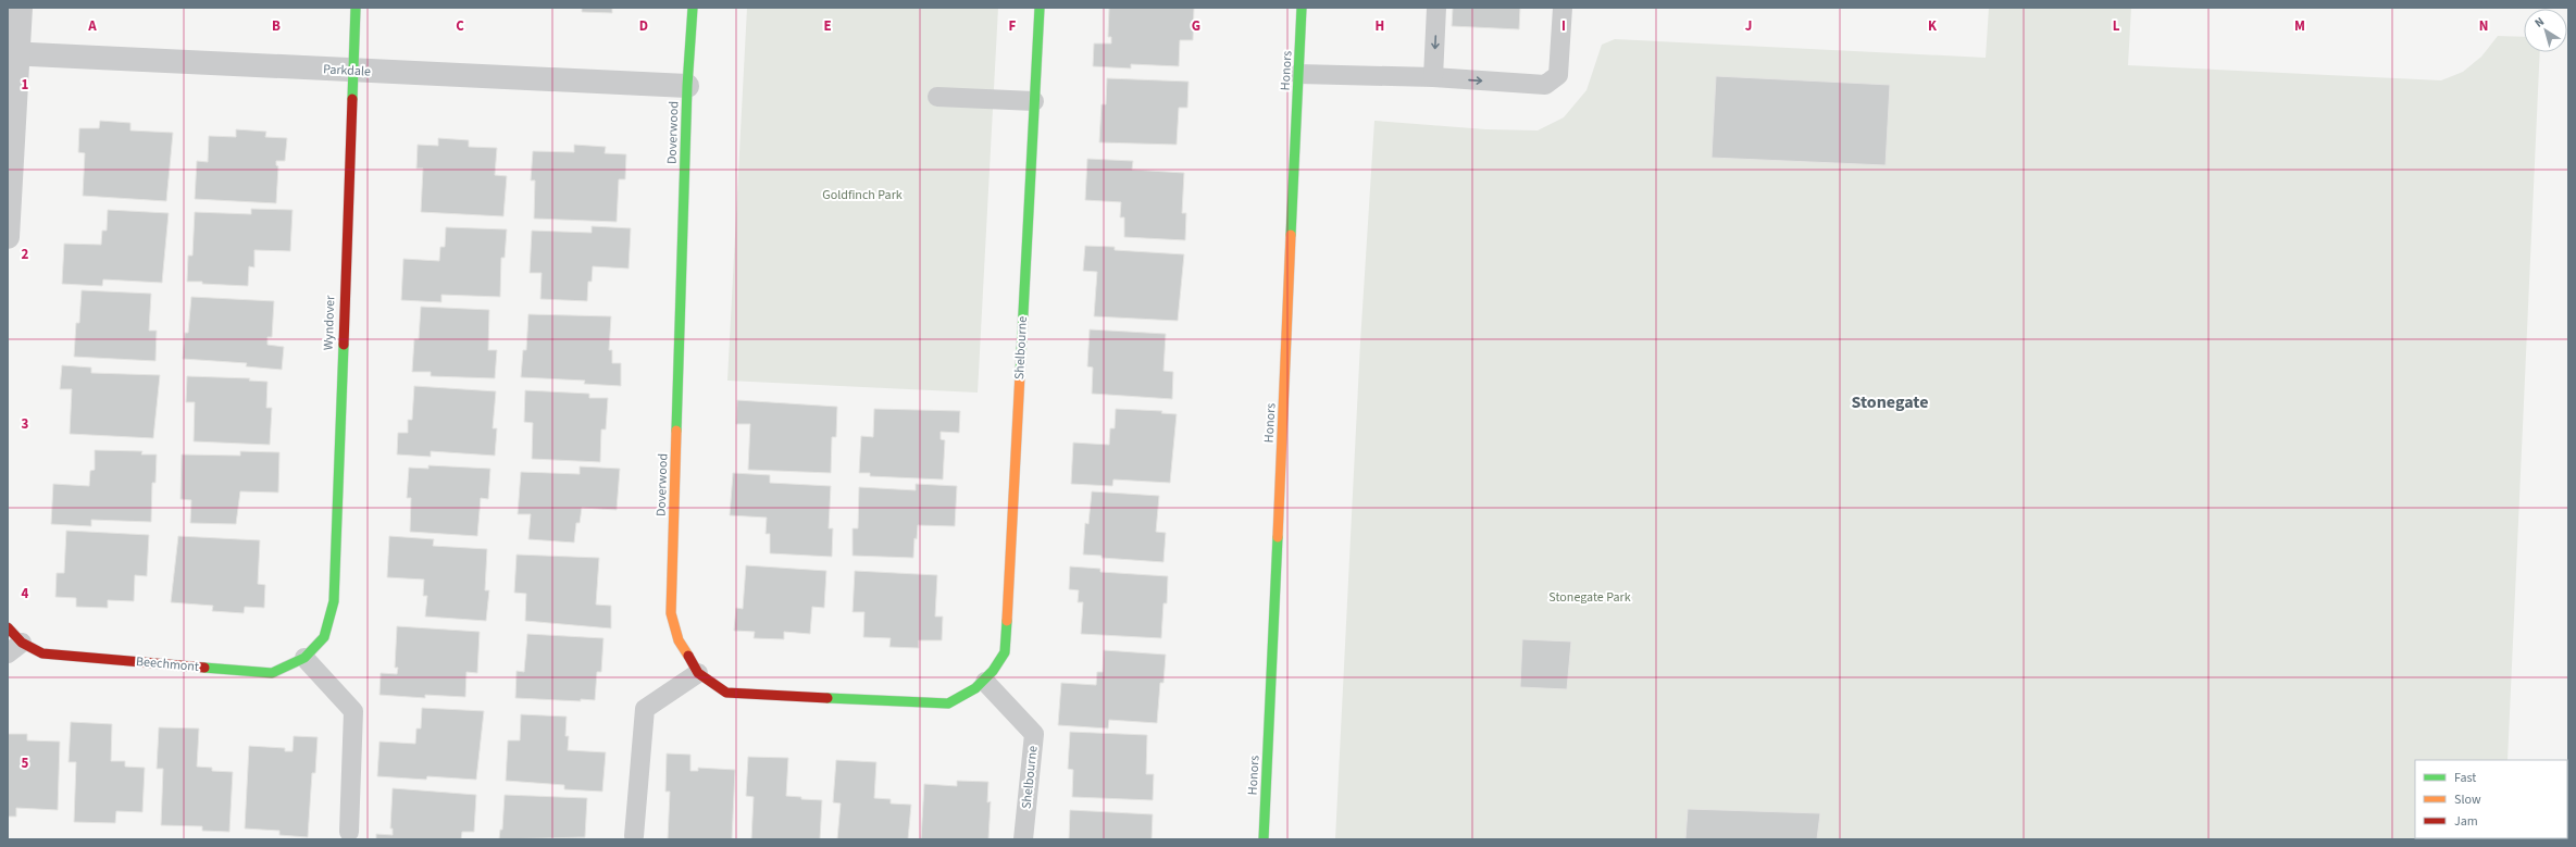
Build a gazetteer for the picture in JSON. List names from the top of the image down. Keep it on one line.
{"streets":{"street":["Parkdale","Honors","Doverwood","Wyndover","Shelbourne","Beechmont"]},"crossings":[["Parkdale","Doverwood"],["Parkdale","Wyndover"],["Doverwood","Shelbourne"],["Wyndover","Beechmont"]],"districts":["Stonegate"],"parks":["Goldfinch Park","Stonegate Park"],"legend":["Fast","Slow","Jam"],"north":"top left","grid":{"columns":["A","B","C","D","E","F","G","H","I","J","K","L","M","N"],"rows":["1","2","3","4","5"]}}
